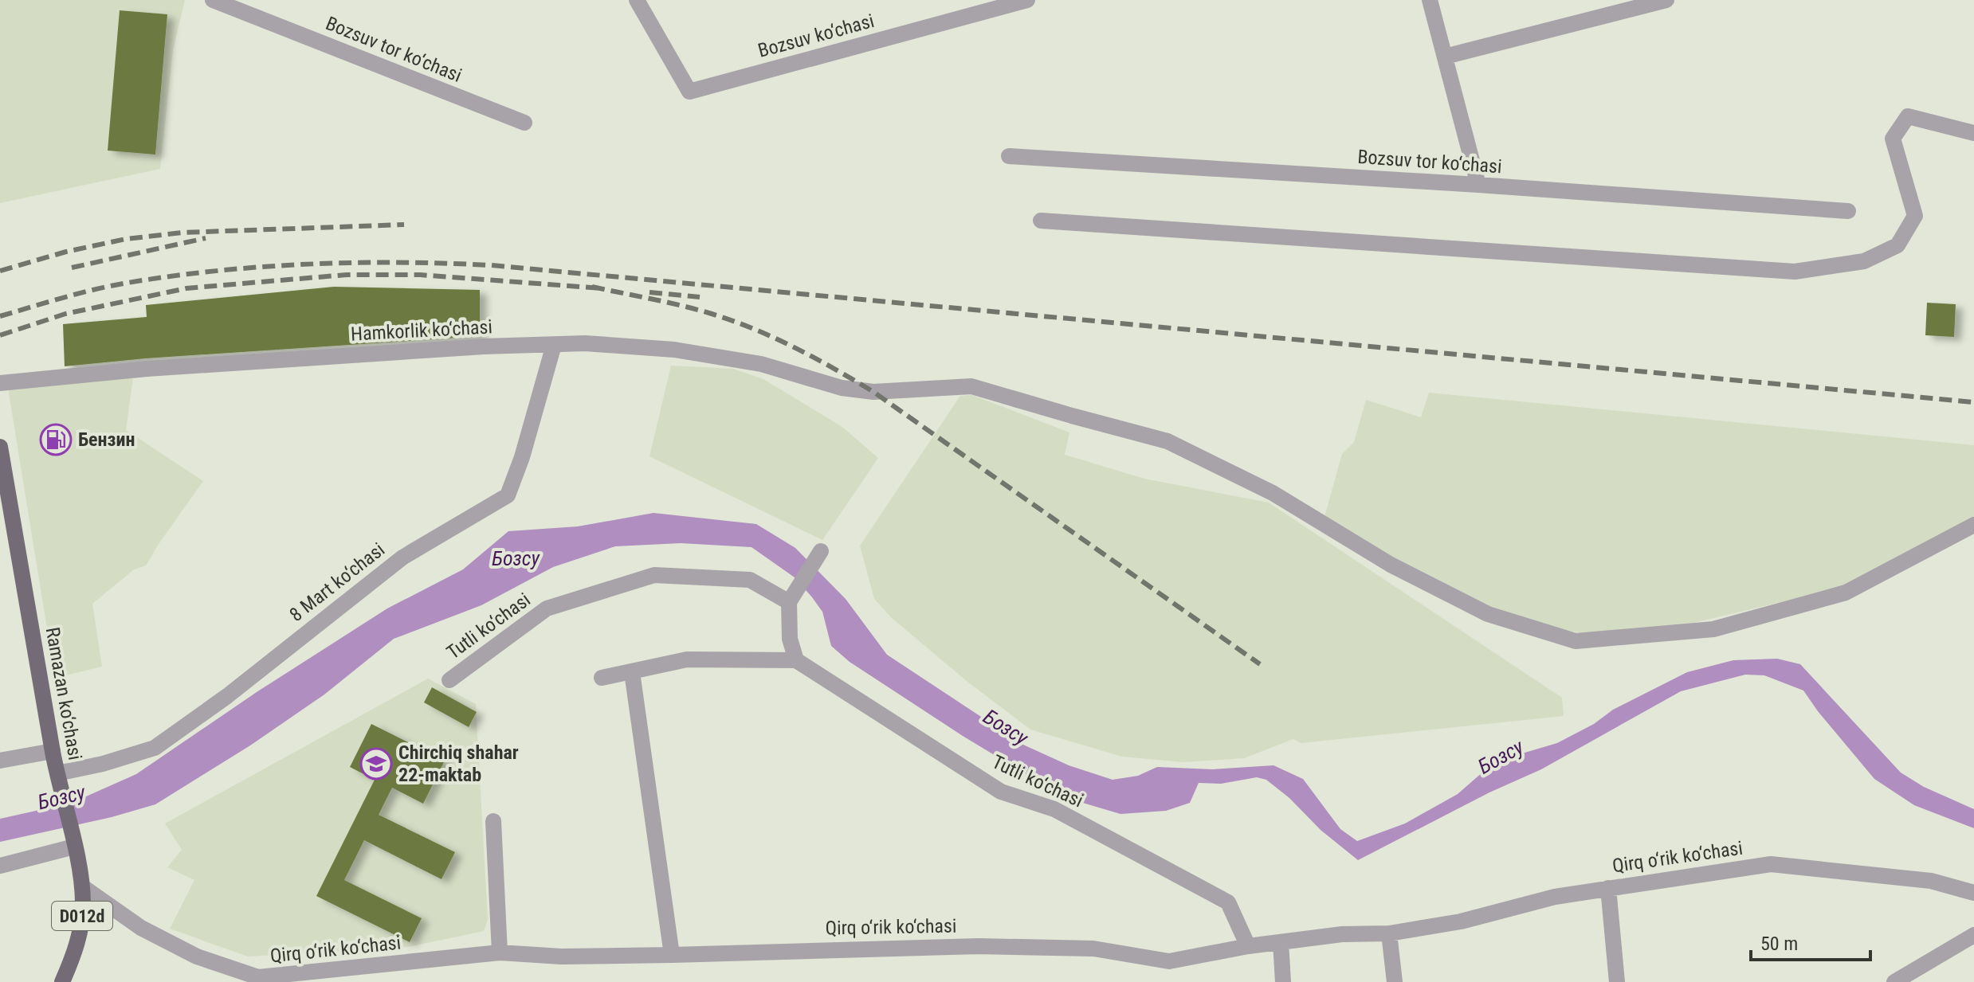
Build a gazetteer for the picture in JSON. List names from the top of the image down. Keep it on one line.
{"streets":{"main road":["Ramazan ko‘chasi","D012d"],"street":["Bozsuv ko‘chasi","Bozsuv tor ko‘chasi","Hamkorlik ko‘chasi","8 Mart ko‘chasi","Tutli ko‘chasi","Qirq o‘rik ko‘chasi"]},"crossings":[["Hamkorlik ko‘chasi","8 Mart ko‘chasi"],["8 Mart ko‘chasi","Ramazan ko‘chasi"],["Tutli ko‘chasi","Qirq o‘rik ko‘chasi"],["Ramazan ko‘chasi","Qirq o‘rik ko‘chasi"]],"water":["Бозсу"],"places":{"fuel station":["Бензин"],"school or university":["Chirchiq shahar 22-maktab"]},"scale_bar":"50 m"}
